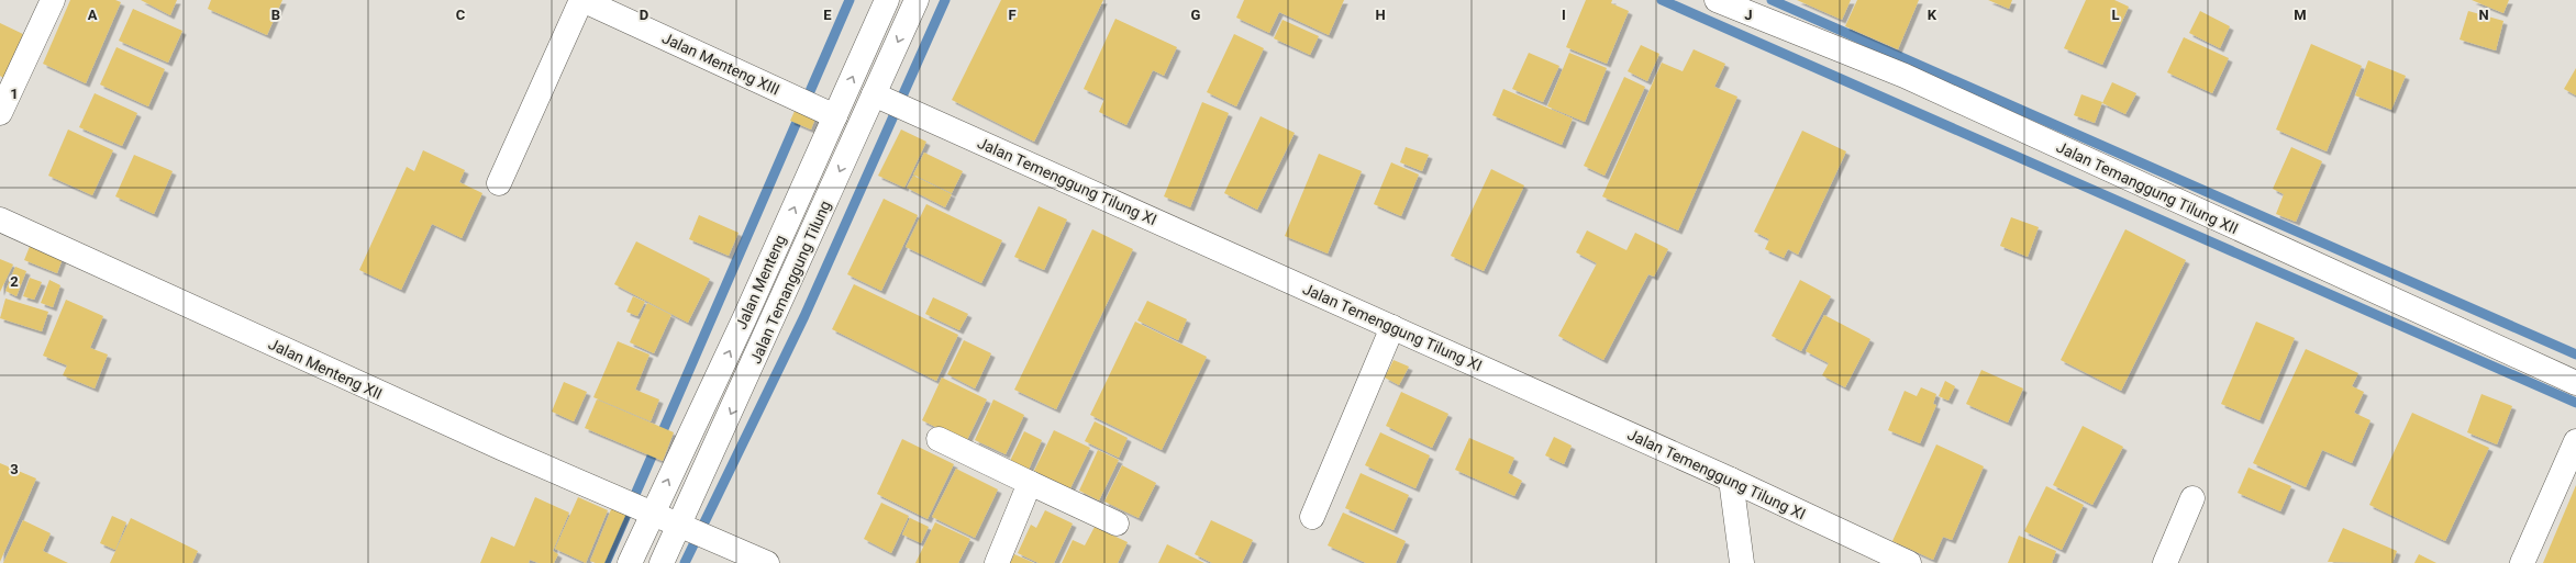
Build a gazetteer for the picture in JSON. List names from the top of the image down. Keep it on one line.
{"streets":{"street":["Jalan Menteng XIII","Jalan Temenggung Tilung XI","Jalan Temanggung Tilung XII","Jalan Menteng","Jalan Temanggung Tilung","Jalan Menteng XII"]},"crossings":[["Jalan Menteng XIII","Jalan Menteng"],["Jalan Temenggung Tilung XI","Jalan Temanggung Tilung"],["Jalan Menteng","Jalan Menteng XII"],["Jalan Temanggung Tilung","Jalan Menteng XII"]],"one_way":["Jalan Menteng","Jalan Temanggung Tilung"],"grid":{"columns":["A","B","C","D","E","F","G","H","I","J","K","L","M","N"],"rows":["1","2","3"]}}
